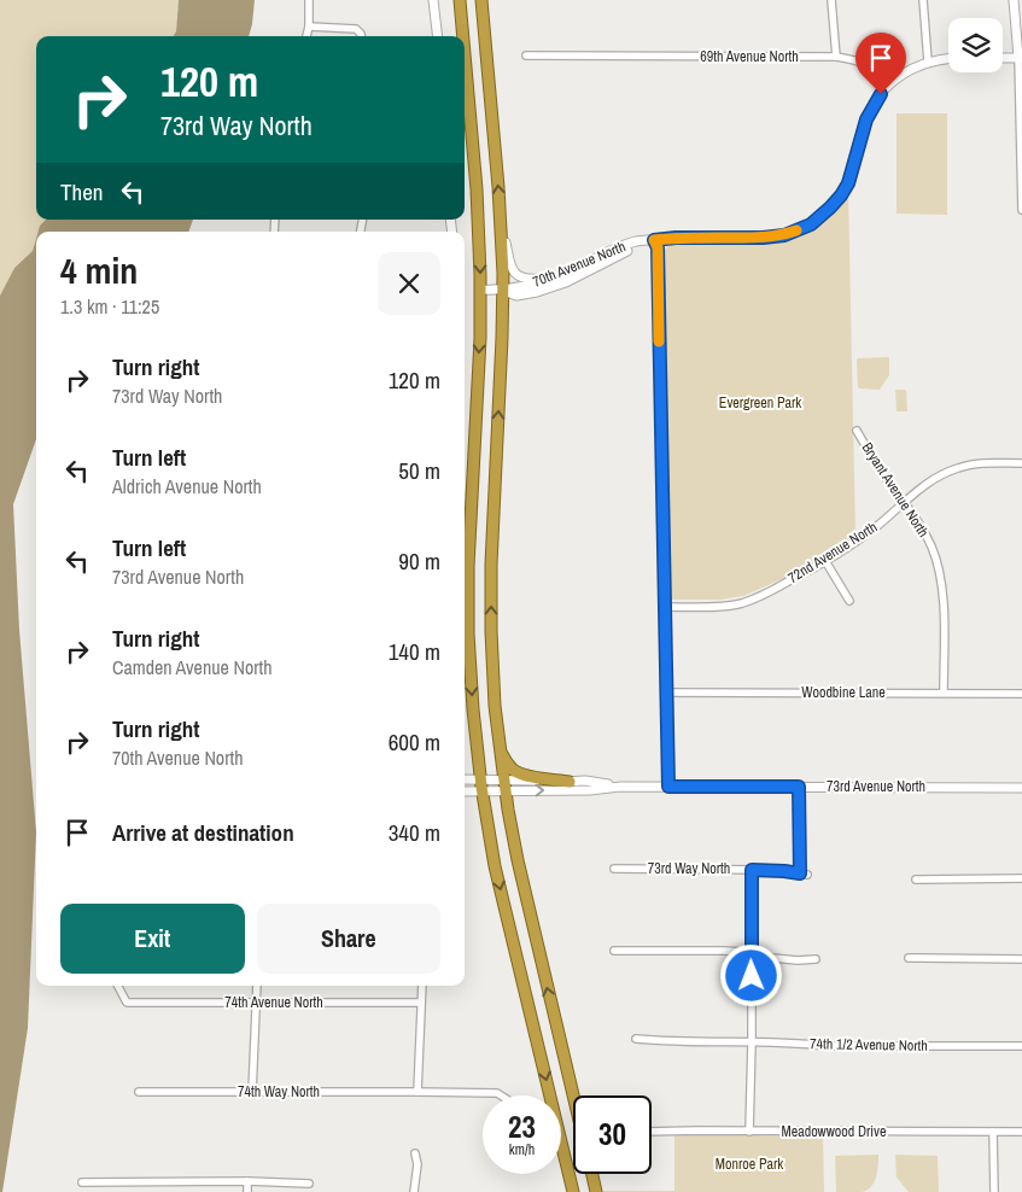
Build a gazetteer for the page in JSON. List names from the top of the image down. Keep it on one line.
{"streets":{"street":["69th Avenue North","70th Avenue North","Bryant Avenue North","72nd Avenue North","Woodbine Lane","73rd Avenue North","73rd Way North","74th Avenue North","74th 1/2 Avenue North","74th Way North","Meadowwood Drive"]},"crossings":[["69th Avenue North","70th Avenue North"],["Bryant Avenue North","72nd Avenue North"],["Bryant Avenue North","Woodbine Lane"],["73rd Avenue North","73rd Way North"]],"parks":["Evergreen Park","Monroe Park"],"page":{"turn":["120 m","73rd Way North"],"then":"Then","heading":["4 min","1.3 km · 11:25"],"list":[{"name":"Turn right","note":"73rd Way North","value":"120 m"},{"name":"Turn left","note":"Aldrich Avenue North","value":"50 m"},{"name":"Turn left","note":"73rd Avenue North","value":"90 m"},{"name":"Turn right","note":"Camden Avenue North","value":"140 m"},{"name":"Turn right","note":"70th Avenue North","value":"600 m"},{"name":"Arrive at destination","value":"340 m"}],"buttons":["Exit","Share"],"speed":"23 km/h","limit":"30"}}
